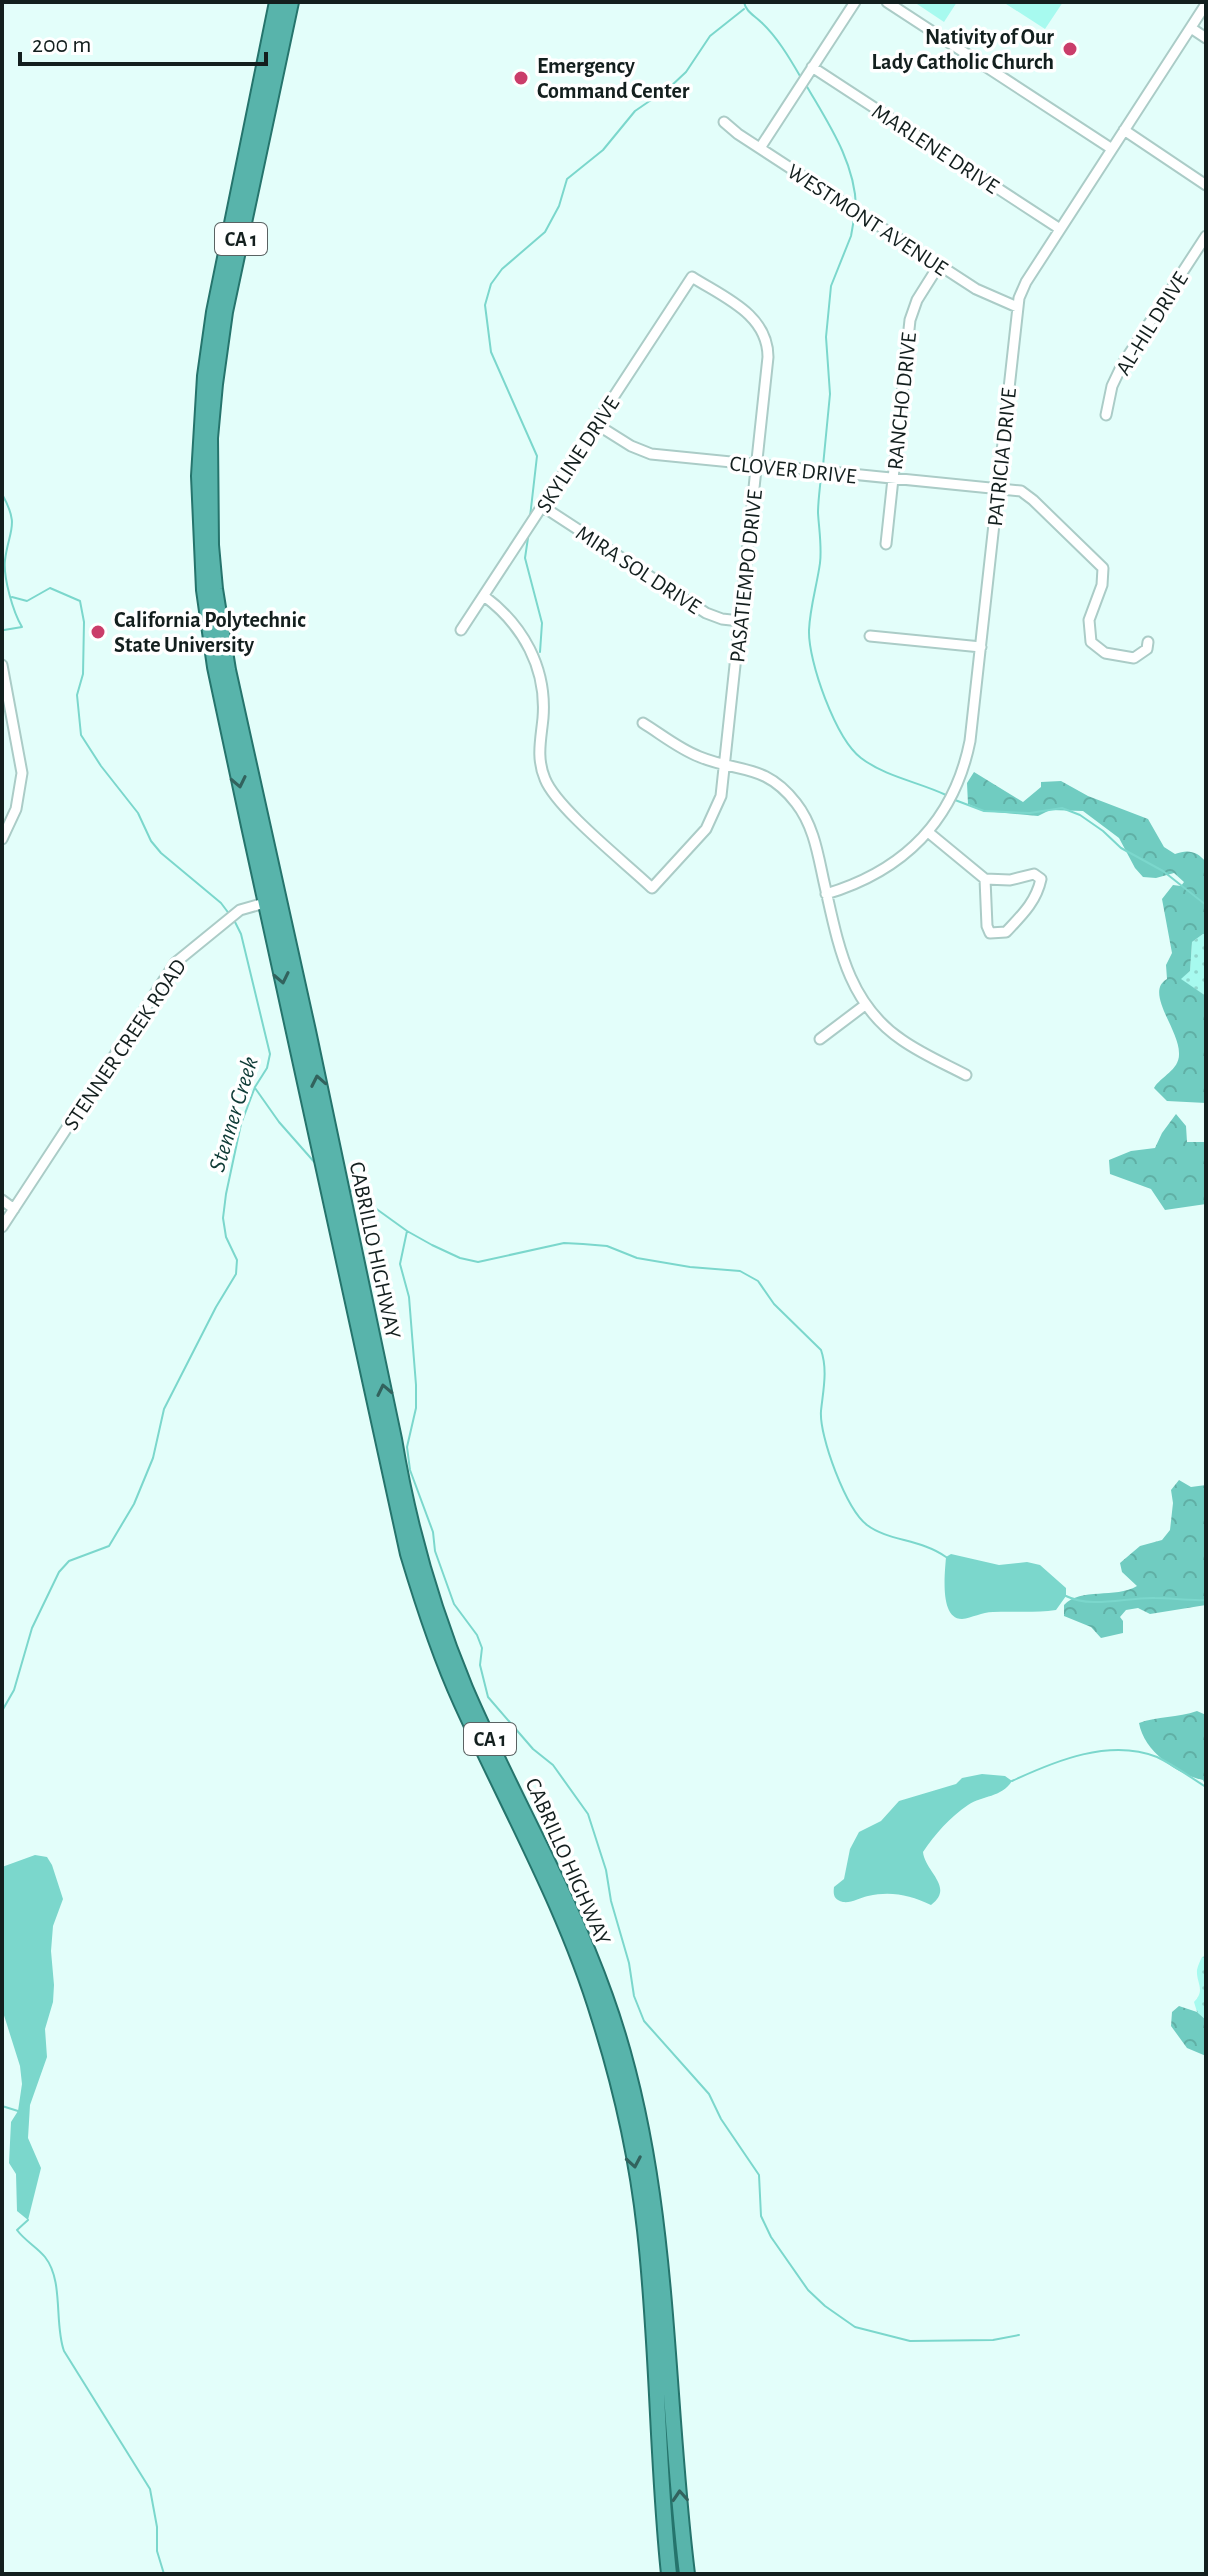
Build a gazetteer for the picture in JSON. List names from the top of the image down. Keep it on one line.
{"streets":{"highway":["CA 1","CABRILLO HIGHWAY"],"street":["MARLENE DRIVE","WESTMONT AVENUE","AL-HIL DRIVE","RANCHO DRIVE","SKYLINE DRIVE","PATRICIA DRIVE","CLOVER DRIVE","MIRA SOL DRIVE","PASATIEMPO DRIVE","STENNER CREEK ROAD"]},"crossings":[["MARLENE DRIVE","PATRICIA DRIVE"],["WESTMONT AVENUE","RANCHO DRIVE"],["WESTMONT AVENUE","PATRICIA DRIVE"],["CA 1","STENNER CREEK ROAD"],["CA 1","CABRILLO HIGHWAY"],["RANCHO DRIVE","CLOVER DRIVE"],["SKYLINE DRIVE","CLOVER DRIVE"],["SKYLINE DRIVE","MIRA SOL DRIVE"],["SKYLINE DRIVE","PASATIEMPO DRIVE"],["PATRICIA DRIVE","CLOVER DRIVE"],["CLOVER DRIVE","PASATIEMPO DRIVE"],["MIRA SOL DRIVE","PASATIEMPO DRIVE"],["STENNER CREEK ROAD","CABRILLO HIGHWAY"]],"water":["Stenner Creek"],"places":["Nativity of Our Lady Catholic Church","Emergency Command Center","California Polytechnic State University"],"scale_bar":"200 m"}
